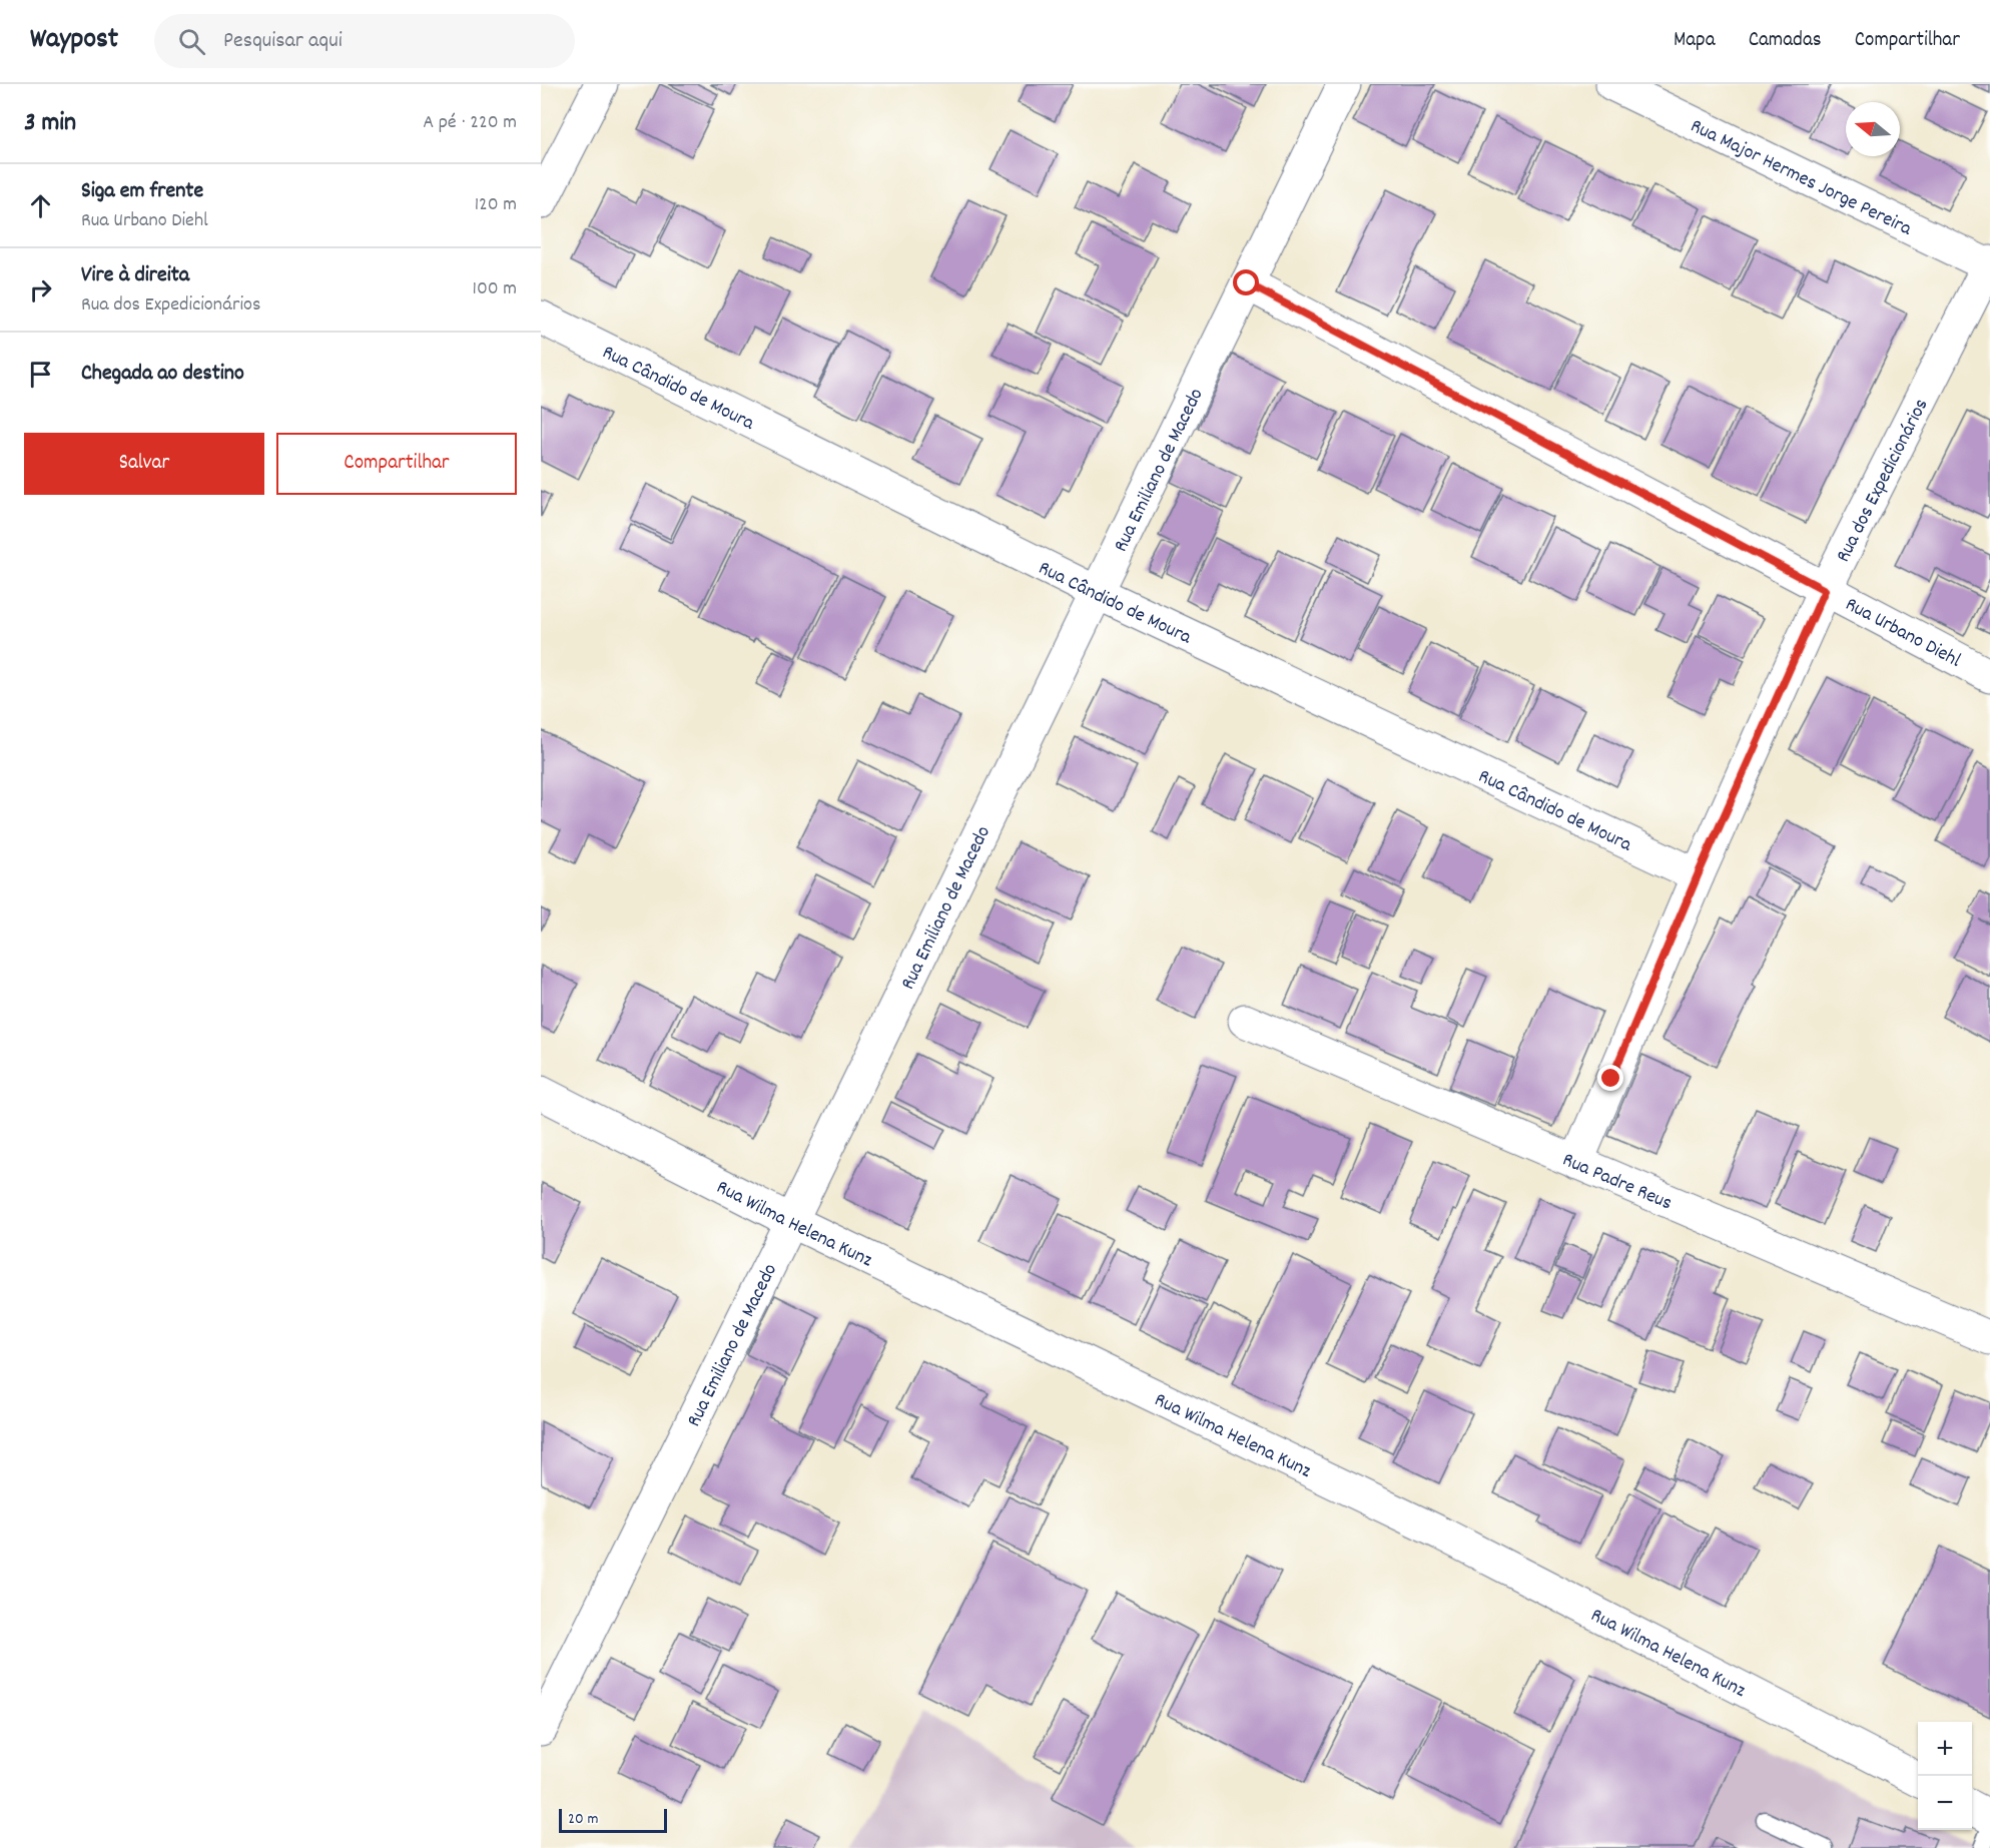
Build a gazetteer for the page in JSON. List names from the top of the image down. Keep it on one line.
{"streets":{"street":["Rua Major Hermes Jorge Pereira","Rua Cândido de Moura","Rua Emiliano de Macedo","Rua dos Expedicionários","Rua Urbano Diehl","Rua Padre Reus","Rua Wilma Helena Kunz"]},"crossings":[["Rua Major Hermes Jorge Pereira","Rua dos Expedicionários"],["Rua Cândido de Moura","Rua Emiliano de Macedo"],["Rua Cândido de Moura","Rua dos Expedicionários"],["Rua Emiliano de Macedo","Rua Urbano Diehl"],["Rua Emiliano de Macedo","Rua Wilma Helena Kunz"],["Rua dos Expedicionários","Rua Urbano Diehl"],["Rua dos Expedicionários","Rua Padre Reus"]],"scale_bar":"20 m","north":"left","page":{"header":"Waypost","search":"Pesquisar aqui","nav":["Mapa","Camadas","Compartilhar"],"heading":["3 min","A pé · 220 m"],"list":[["Siga em frente","Rua Urbano Diehl","120 m"],["Vire à direita","Rua dos Expedicionários","100 m"],"Chegada ao destino"],"buttons":["Salvar","Compartilhar"],"map_buttons":["+","−"],"scale":"20 m"}}
